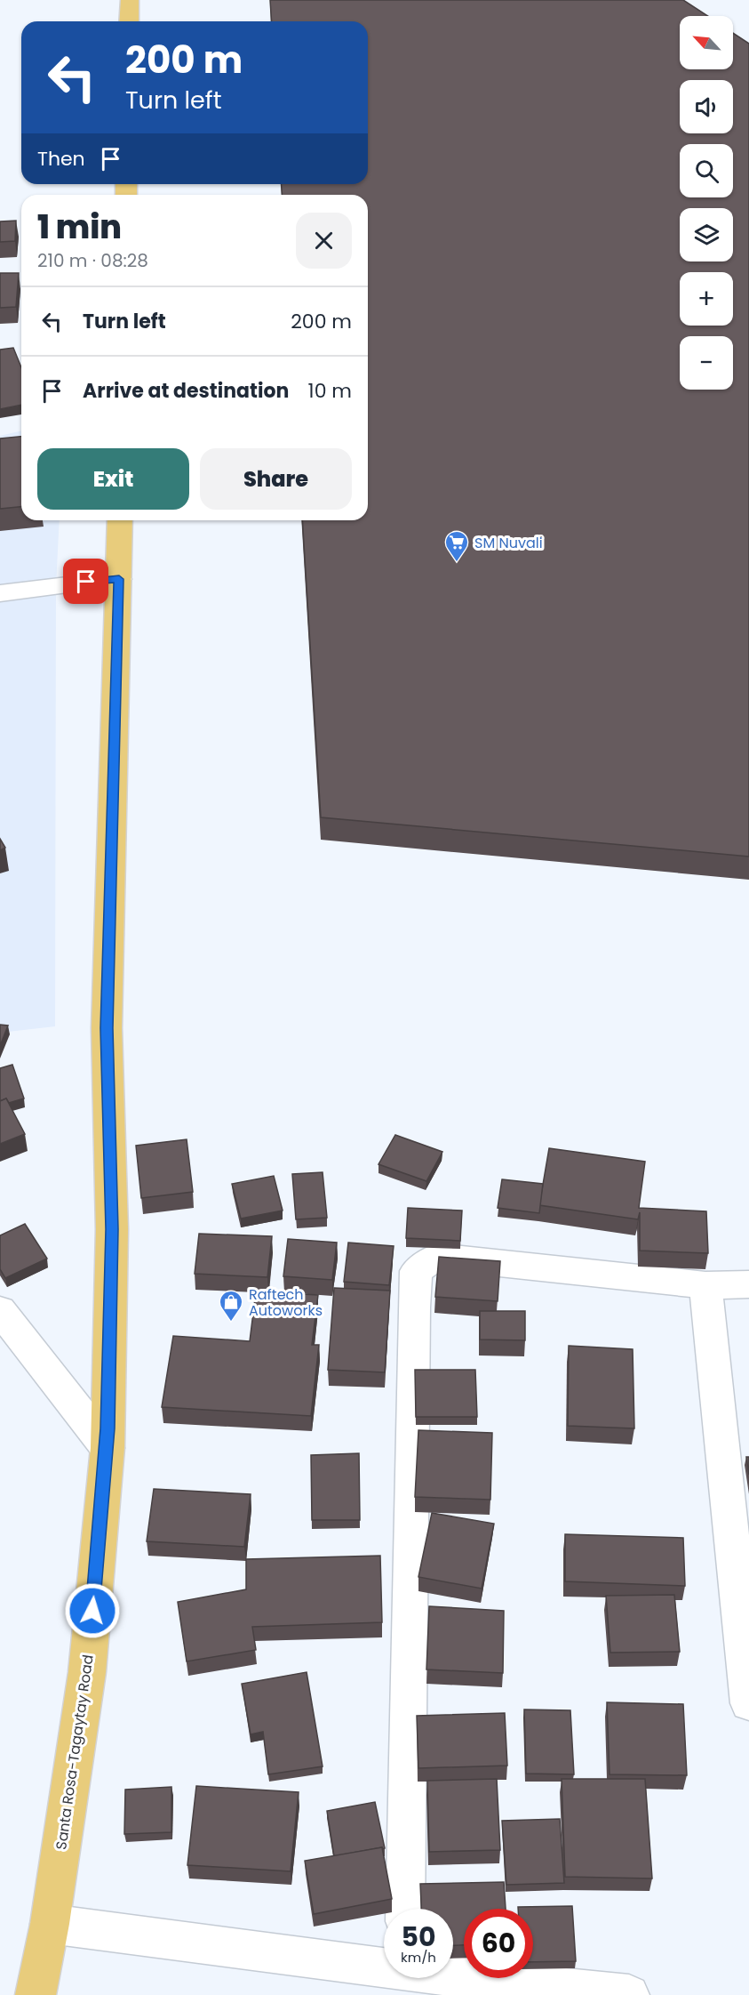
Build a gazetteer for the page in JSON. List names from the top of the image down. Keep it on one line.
{"streets":{"main road":["Santa Rosa-Tagaytay Road"]},"places":{"supermarket":["SM Nuvali"],"shop":["Raftech Autoworks"]},"north":"top left","page":{"map_buttons":["+","−"],"turn":["200 m","Turn left"],"then":"Then","heading":["1 min","210 m · 08:28"],"list":[{"name":"Turn left","value":"200 m"},{"name":"Arrive at destination","value":"10 m"}],"buttons":["Exit","Share"],"speed":"50 km/h","limit":"60"}}
